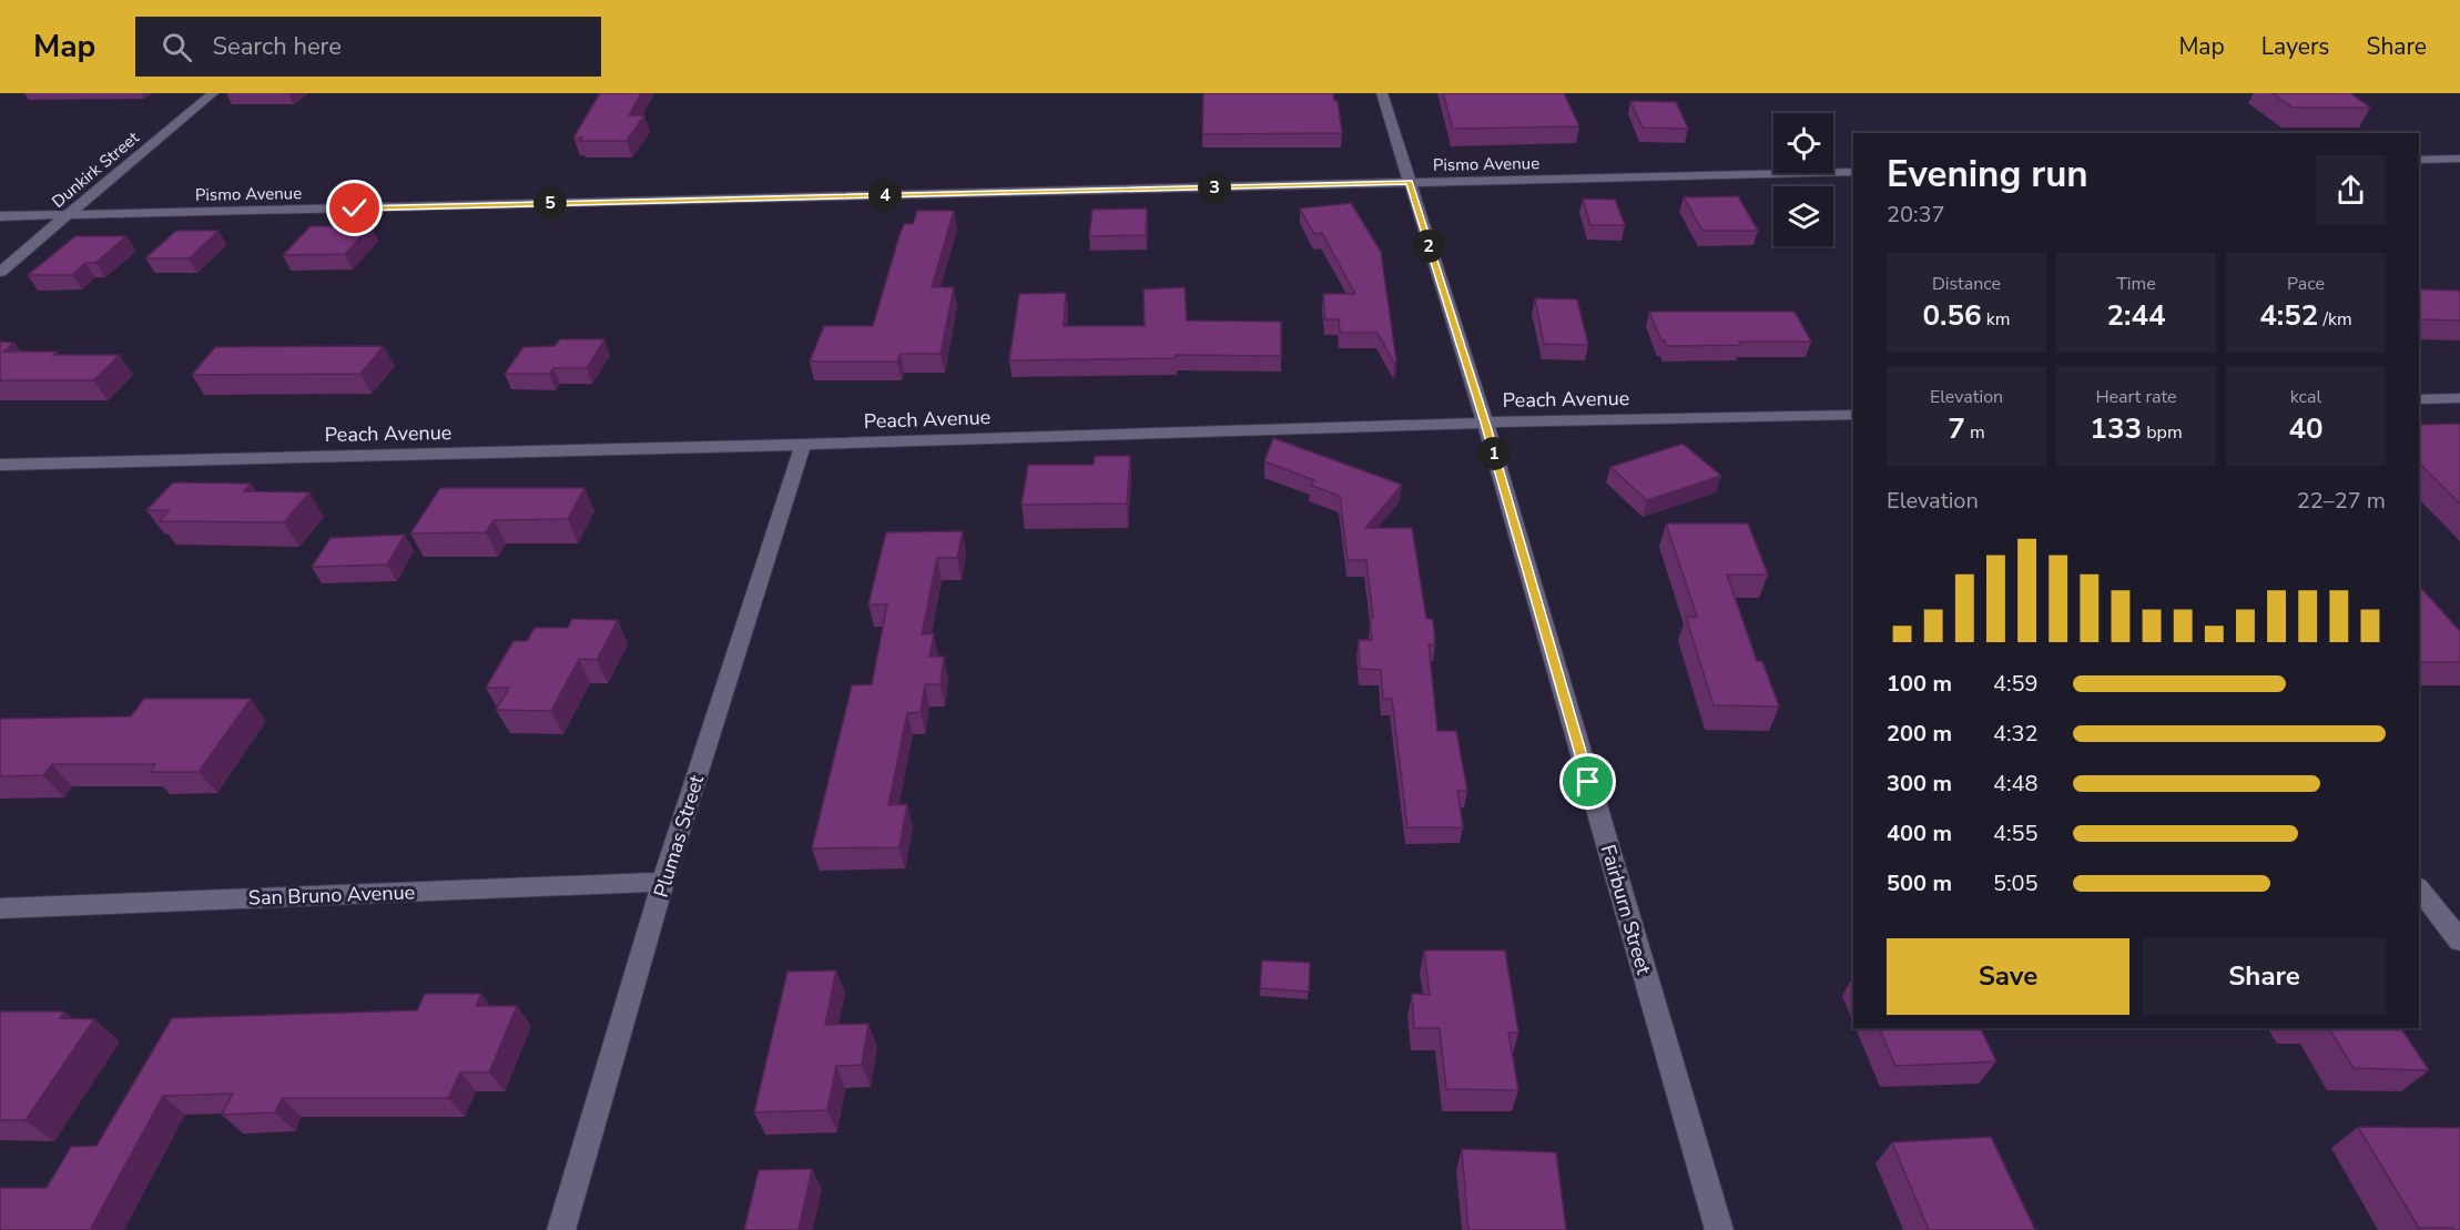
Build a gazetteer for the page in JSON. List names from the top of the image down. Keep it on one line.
{"streets":{"street":["Pismo Avenue","Dunkirk Street","Peach Avenue","Plumas Street","San Bruno Avenue","Fairburn Street"]},"crossings":[["Pismo Avenue","Dunkirk Street"],["Pismo Avenue","Fairburn Street"],["Peach Avenue","Plumas Street"],["Peach Avenue","Fairburn Street"],["Plumas Street","San Bruno Avenue"]],"page":{"header":"Map","search":"Search here","nav":["Map","Layers","Share"],"heading":["Evening run","20:37"],"pins":["3","4","5","2","1"],"stats":[["Distance","0.56 km"],["Time","2:44"],["Pace","4:52 /km"],["Elevation","7 m"],["Heart rate","133 bpm"],["kcal","40"]],"chart":["Elevation","22–27 m"],"list":[{"name":"100 m","note":"4:59"},{"name":"200 m","note":"4:32"},{"name":"300 m","note":"4:48"},{"name":"400 m","note":"4:55"},{"name":"500 m","note":"5:05"}],"buttons":["Save","Share"]}}
